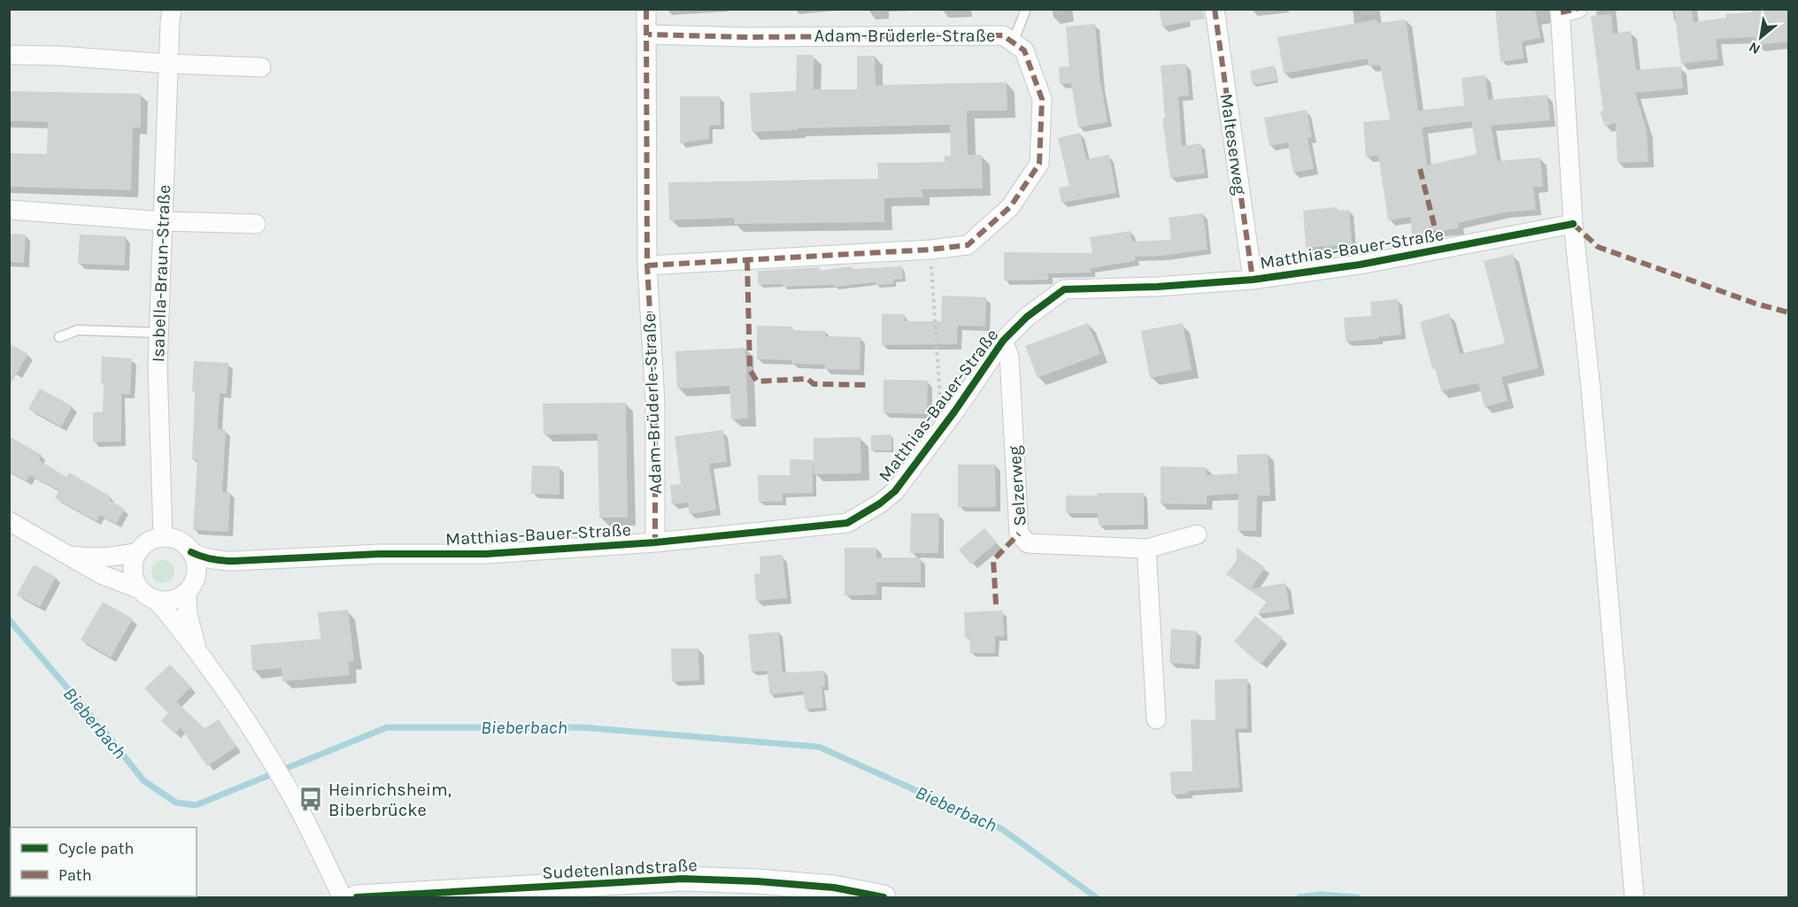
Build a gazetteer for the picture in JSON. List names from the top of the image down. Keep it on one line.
{"streets":{"street":["Adam-Brüderle-Straße","Malteserweg","Matthias-Bauer-Straße","Isabella-Braun-Straße","Selzerweg","Sudetenlandstraße"]},"crossings":[["Adam-Brüderle-Straße","Matthias-Bauer-Straße"],["Malteserweg","Matthias-Bauer-Straße"],["Matthias-Bauer-Straße","Isabella-Braun-Straße"],["Matthias-Bauer-Straße","Selzerweg"]],"water":["Bieberbach"],"places":{"bus stop":["Heinrichsheim, Biberbrücke"]},"legend":["Cycle path","Path"],"north":"bottom left"}
